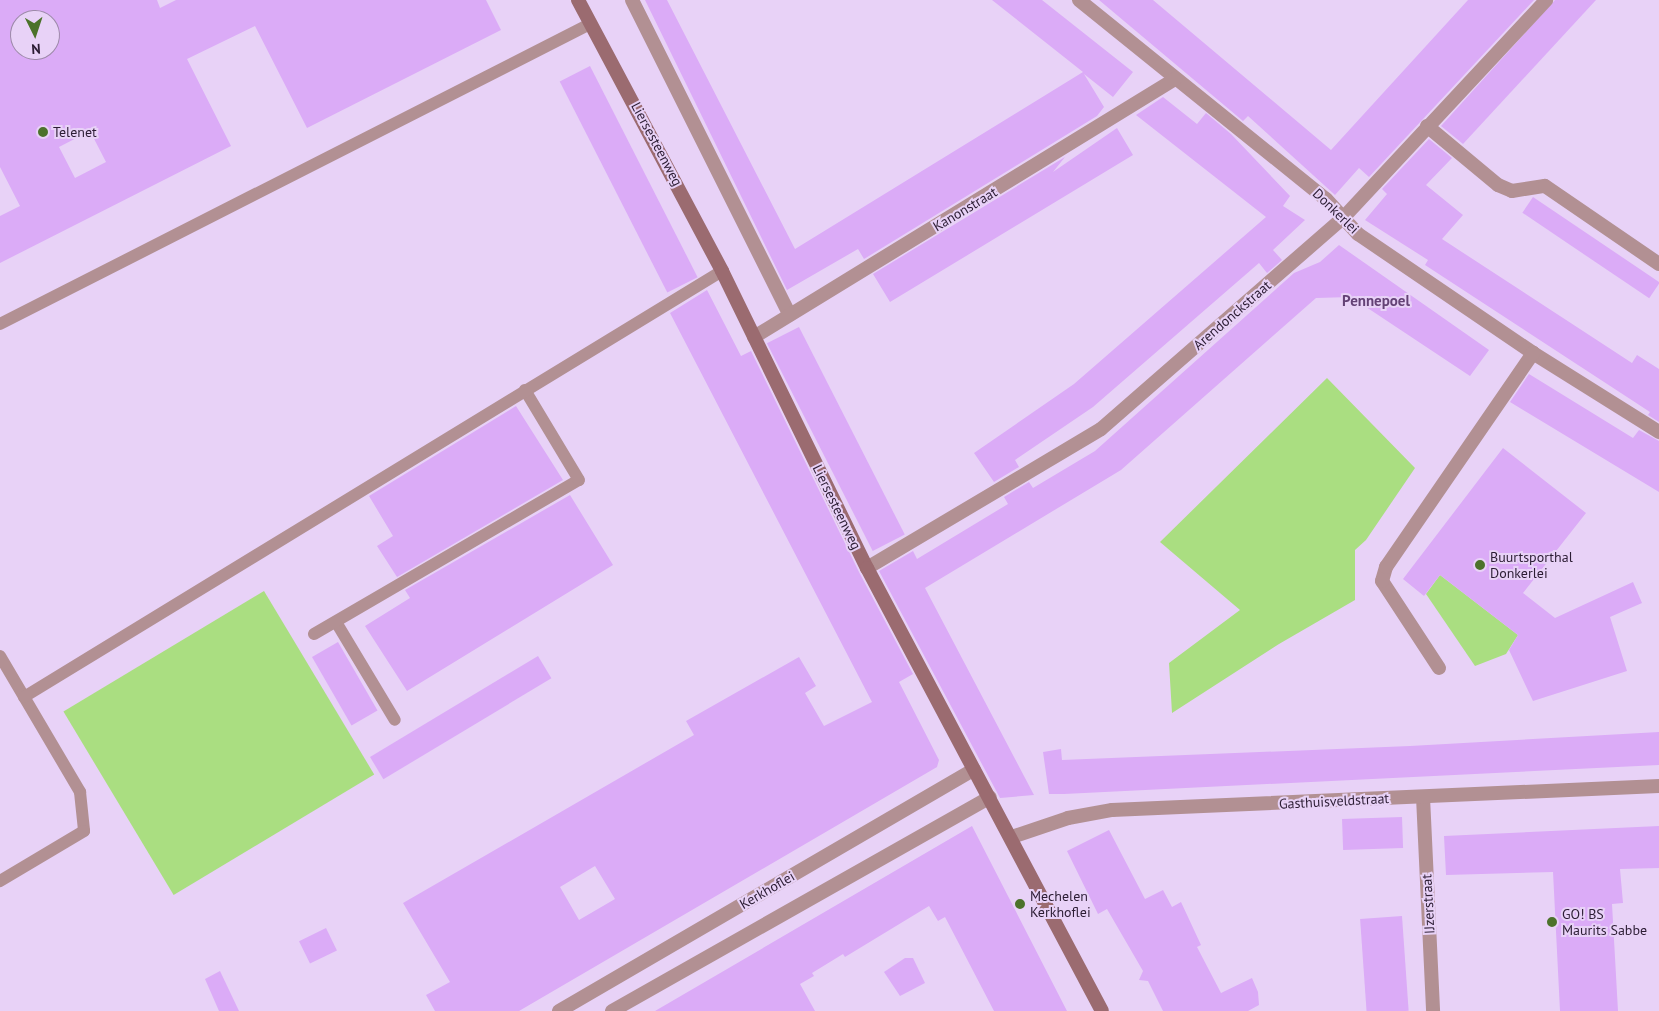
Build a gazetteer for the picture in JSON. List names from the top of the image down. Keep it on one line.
{"streets":{"main road":["Liersesteenweg"],"street":["Kanonstraat","Donkerlei","Arendonckstraat","Gasthuisveldstraat","Kerkhoflei","IJzerstraat"]},"crossings":[["Liersesteenweg","Kanonstraat"],["Liersesteenweg","Arendonckstraat"],["Liersesteenweg","Gasthuisveldstraat"],["Liersesteenweg","Kerkhoflei"],["Kanonstraat","Donkerlei"],["Donkerlei","Arendonckstraat"],["Gasthuisveldstraat","IJzerstraat"]],"districts":["Pennepoel"],"places":["Telenet","Buurtsporthal Donkerlei","Mechelen Kerkhoflei","GO! BS Maurits Sabbe"],"north":"bottom"}
